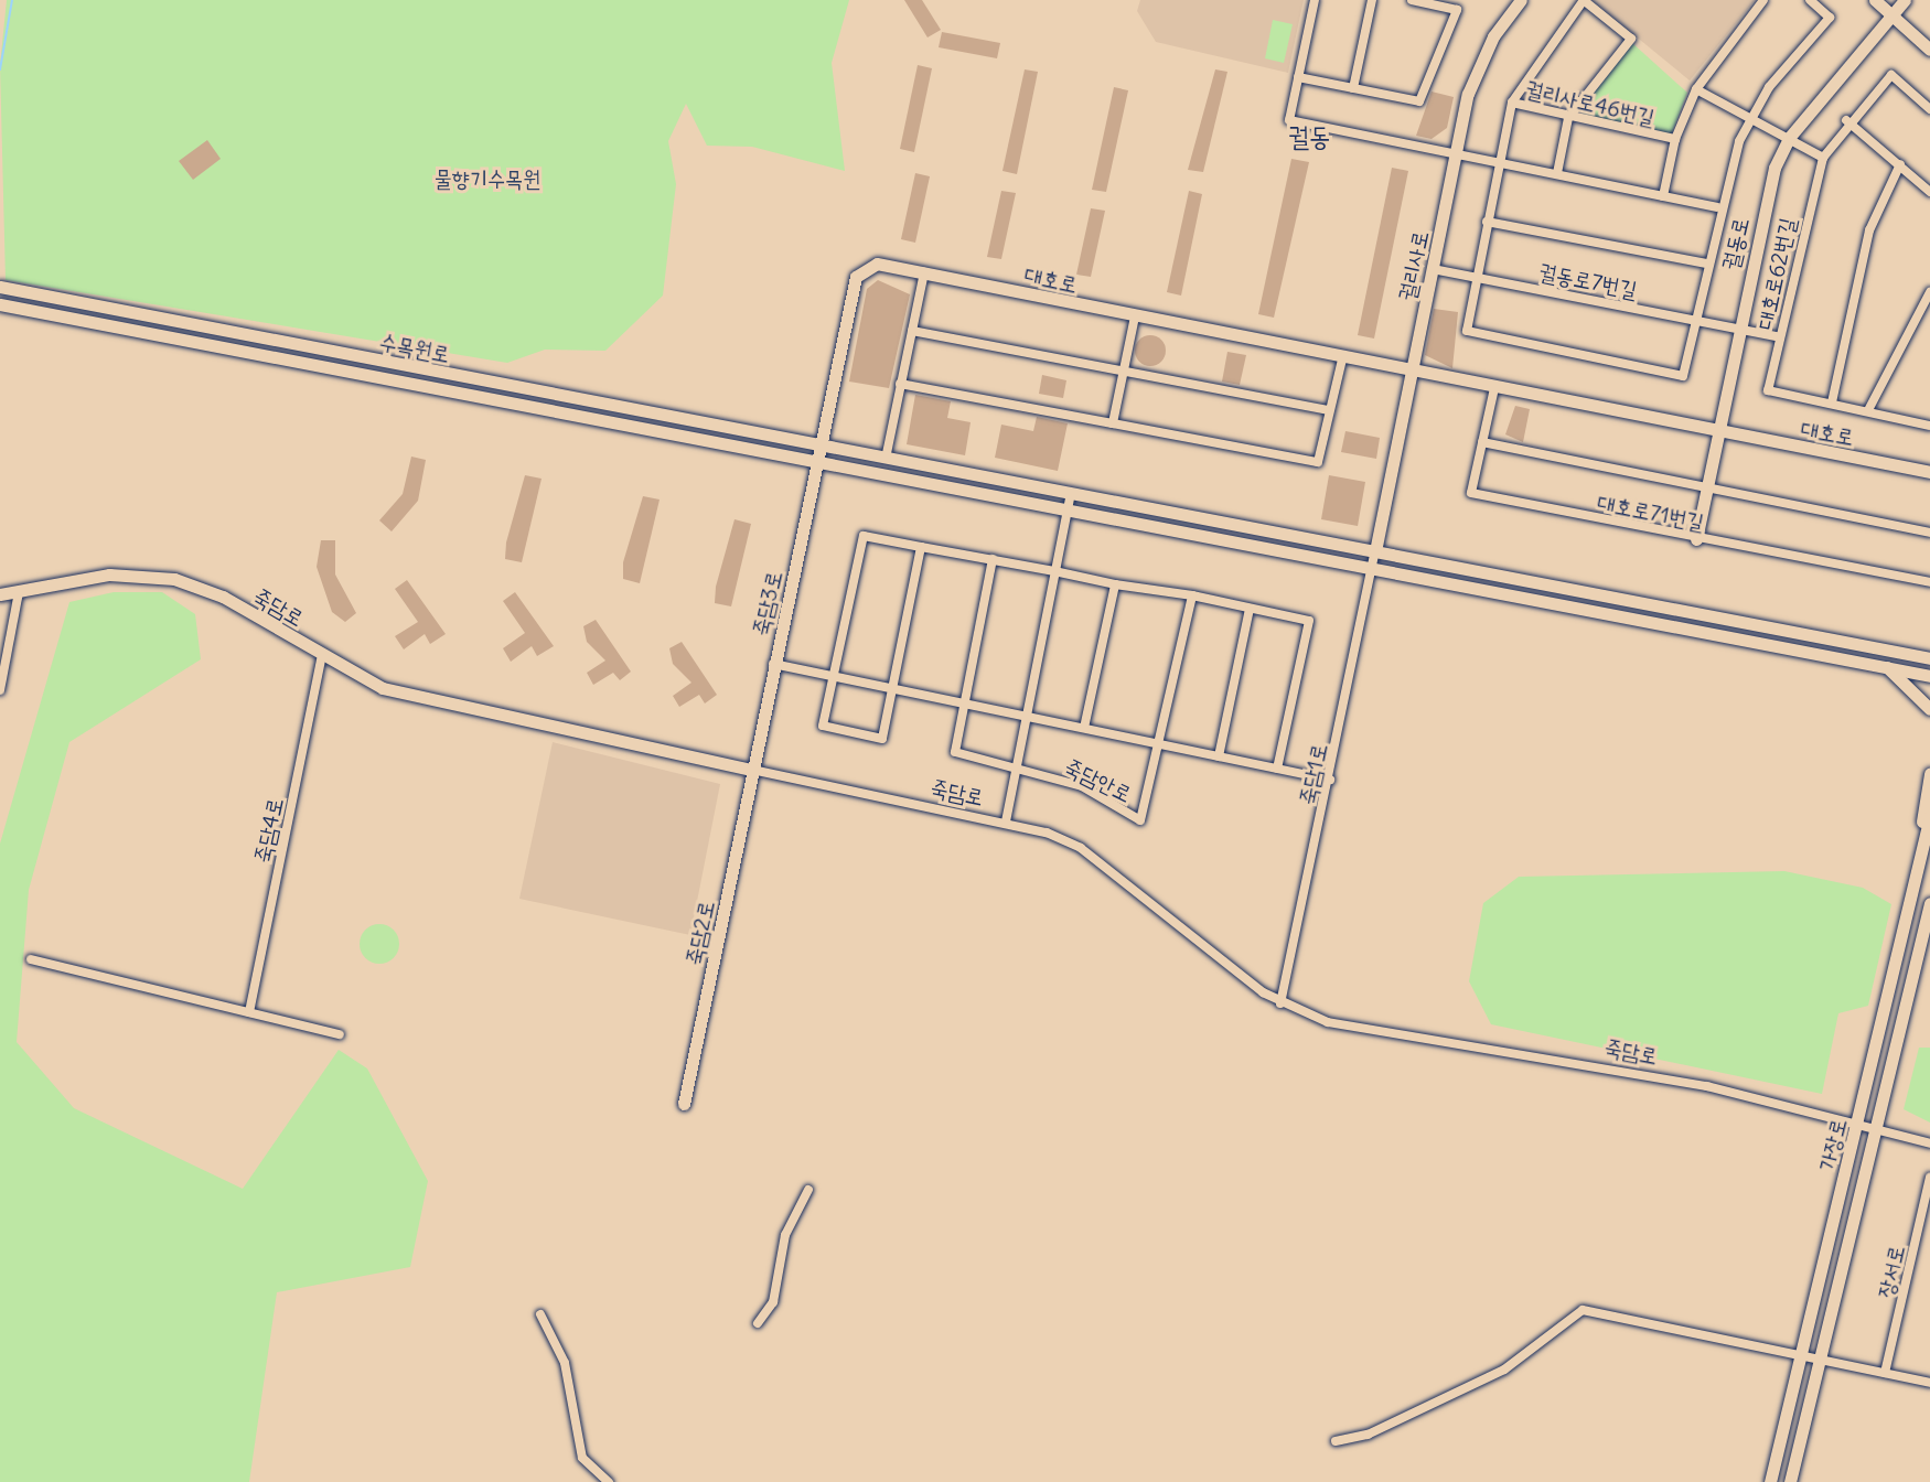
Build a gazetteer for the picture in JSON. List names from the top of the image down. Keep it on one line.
{"streets":{"street":["궐리사로46번길","궐동로","궐리사로","대호로62번길","대호로","궐동로7번길","수목원로","대호로71번길","죽담3로","죽담로","죽담1로","죽담안로","죽담4로","죽담2로","가장로","장서로"]},"crossings":[["궐동로","대호로"],["궐동로","궐동로7번길"],["궐동로","대호로71번길"],["궐리사로","대호로"],["궐리사로","궐동로7번길"],["궐리사로","수목원로"],["궐리사로","죽담1로"],["대호로62번길","궐동로7번길"],["대호로","수목원로"],["대호로","대호로71번길"],["대호로","죽담3로"],["수목원로","죽담3로"],["수목원로","죽담1로"],["죽담3로","죽담로"],["죽담3로","죽담안로"],["죽담3로","죽담2로"],["죽담로","죽담1로"],["죽담로","죽담4로"],["죽담로","죽담2로"],["죽담로","가장로"],["죽담1로","죽담안로"]],"districts":["궐동"],"parks":["물향기수목원"]}
